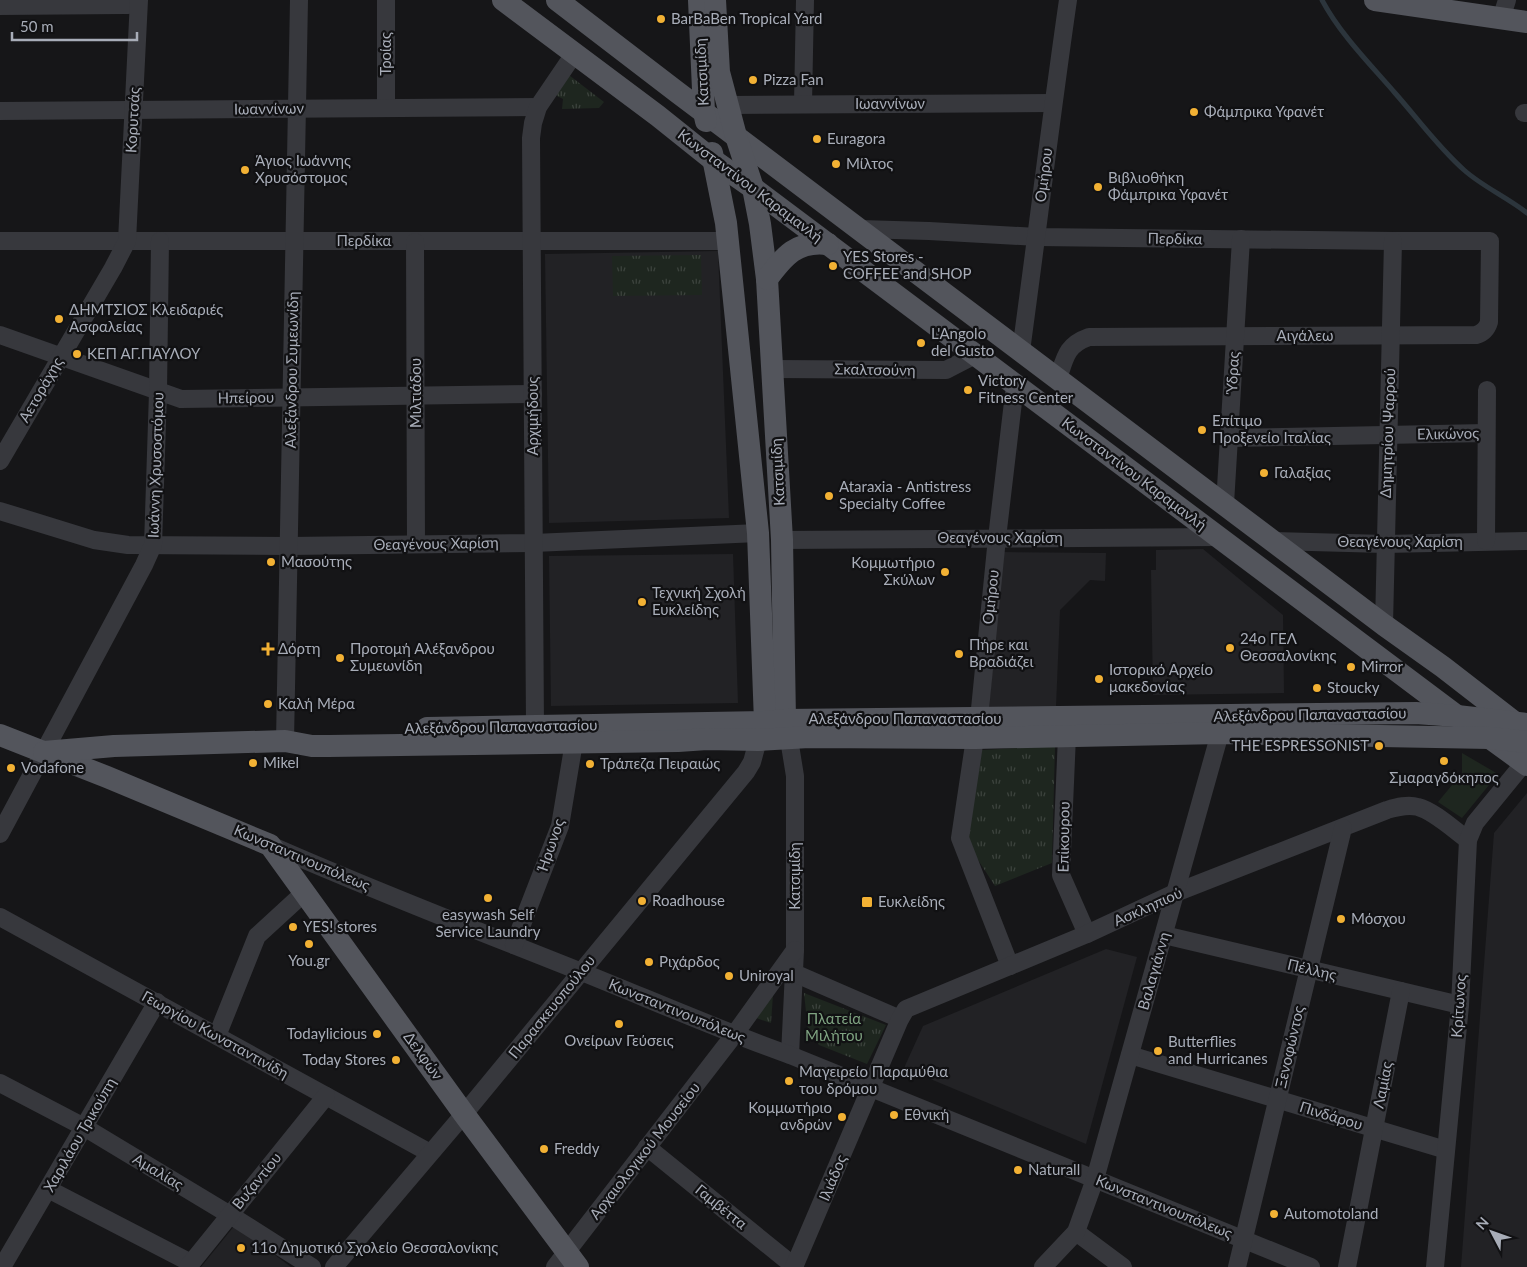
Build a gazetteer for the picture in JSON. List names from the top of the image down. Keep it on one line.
{"streets":{"main road":["Κατσιμίδη","Κωνσταντίνου Καραμανλή","Αλεξάνδρου Παπαναστασίου","Κωνσταντινουπόλεως","Δελφών"],"street":["Τροίας","Ιωαννίνων","Κορυτσάς","Ομήρου","Περδίκα","Αιγάλεω","Αλεξάνδρου Συμεωνίδη","Σκαλτσούνη","Ύδρας","Αετοράχης","Μιλτιάδου","Ηπείρου","Αρχιμήδους","Δημητρίου Ψαρρού","Ελικώνος","Ιωάννη Χρυσοστόμου","Θεαγένους Χαρίση","Επίκουρου","Ήρωνος","Ασκληπιού","Πέλλης","Βαλαγιάννη","Κρίτωνος","Παρασκευοπούλου","Γεωργίου Κωνσταντινίδη","Ξενοφώντος","Λαμίας","Πινδάρου","Χαριλάου Τρικούπη","Αρχαιολογικού Μουσείου","Αμαλίας","Ιλιάδος","Βυζαντίου","Γαμβέττα"]},"crossings":[["Τροίας","Ιωαννίνων"],["Κατσιμίδη","Ιωαννίνων"],["Κατσιμίδη","Κωνσταντίνου Καραμανλή"],["Κατσιμίδη","Περδίκα"],["Κατσιμίδη","Σκαλτσούνη"],["Κατσιμίδη","Θεαγένους Χαρίση"],["Κατσιμίδη","Αλεξάνδρου Παπαναστασίου"],["Κατσιμίδη","Κωνσταντινουπόλεως"],["Κατσιμίδη","Παρασκευοπούλου"],["Ιωαννίνων","Κορυτσάς"],["Ιωαννίνων","Ομήρου"],["Ιωαννίνων","Αλεξάνδρου Συμεωνίδη"],["Ιωαννίνων","Αρχιμήδους"],["Κορυτσάς","Περδίκα"],["Κορυτσάς","Αετοράχης"],["Ομήρου","Κωνσταντίνου Καραμανλή"],["Ομήρου","Περδίκα"],["Ομήρου","Θεαγένους Χαρίση"],["Ομήρου","Αλεξάνδρου Παπαναστασίου"],["Ομήρου","Ασκληπιού"],["Κωνσταντίνου Καραμανλή","Περδίκα"],["Κωνσταντίνου Καραμανλή","Αιγάλεω"],["Κωνσταντίνου Καραμανλή","Σκαλτσούνη"],["Κωνσταντίνου Καραμανλή","Ύδρας"],["Κωνσταντίνου Καραμανλή","Δημητρίου Ψαρρού"],["Κωνσταντίνου Καραμανλή","Θεαγένους Χαρίση"],["Κωνσταντίνου Καραμανλή","Αλεξάνδρου Παπαναστασίου"],["Κωνσταντίνου Καραμανλή","Κρίτωνος"],["Περδίκα","Αιγάλεω"],["Περδίκα","Αλεξάνδρου Συμεωνίδη"],["Περδίκα","Ύδρας"],["Περδίκα","Αετοράχης"],["Περδίκα","Μιλτιάδου"],["Περδίκα","Αρχιμήδους"],["Περδίκα","Δημητρίου Ψαρρού"],["Περδίκα","Ιωάννη Χρυσοστόμου"],["Αιγάλεω","Ύδρας"],["Αιγάλεω","Δημητρίου Ψαρρού"],["Αλεξάνδρου Συμεωνίδη","Ηπείρου"],["Αλεξάνδρου Συμεωνίδη","Θεαγένους Χαρίση"],["Αλεξάνδρου Συμεωνίδη","Αλεξάνδρου Παπαναστασίου"],["Ύδρας","Ελικώνος"],["Αετοράχης","Ηπείρου"],["Μιλτιάδου","Ηπείρου"],["Μιλτιάδου","Θεαγένους Χαρίση"],["Ηπείρου","Αρχιμήδους"],["Ηπείρου","Ιωάννη Χρυσοστόμου"],["Αρχιμήδους","Θεαγένους Χαρίση"],["Αρχιμήδους","Αλεξάνδρου Παπαναστασίου"],["Δημητρίου Ψαρρού","Ελικώνος"],["Δημητρίου Ψαρρού","Θεαγένους Χαρίση"],["Ιωάννη Χρυσοστόμου","Θεαγένους Χαρίση"],["Ιωάννη Χρυσοστόμου","Αλεξάνδρου Παπαναστασίου"],["Ιωάννη Χρυσοστόμου","Κωνσταντινουπόλεως"],["Αλεξάνδρου Παπαναστασίου","Επίκουρου"],["Αλεξάνδρου Παπαναστασίου","Ήρωνος"],["Αλεξάνδρου Παπαναστασίου","Κωνσταντινουπόλεως"],["Αλεξάνδρου Παπαναστασίου","Βαλαγιάννη"],["Αλεξάνδρου Παπαναστασίου","Παρασκευοπούλου"],["Επίκουρου","Ασκληπιού"],["Ήρωνος","Κωνσταντινουπόλεως"],["Κωνσταντινουπόλεως","Ασκληπιού"],["Κωνσταντινουπόλεως","Βαλαγιάννη"],["Κωνσταντινουπόλεως","Παρασκευοπούλου"],["Κωνσταντινουπόλεως","Ξενοφώντος"],["Κωνσταντινουπόλεως","Δελφών"],["Κωνσταντινουπόλεως","Αρχαιολογικού Μουσείου"],["Κωνσταντινουπόλεως","Ιλιάδος"],["Ασκληπιού","Βαλαγιάννη"],["Ασκληπιού","Κρίτωνος"],["Ασκληπιού","Ξενοφώντος"],["Ασκληπιού","Ιλιάδος"],["Πέλλης","Βαλαγιάννη"],["Πέλλης","Κρίτωνος"],["Πέλλης","Ξενοφώντος"],["Πέλλης","Λαμίας"],["Βαλαγιάννη","Πινδάρου"],["Κρίτωνος","Πινδάρου"],["Παρασκευοπούλου","Γεωργίου Κωνσταντινίδη"],["Παρασκευοπούλου","Δελφών"],["Γεωργίου Κωνσταντινίδη","Χαριλάου Τρικούπη"],["Γεωργίου Κωνσταντινίδη","Βυζαντίου"],["Ξενοφώντος","Πινδάρου"],["Δελφών","Αρχαιολογικού Μουσείου"],["Λαμίας","Πινδάρου"],["Χαριλάου Τρικούπη","Αμαλίας"],["Αρχαιολογικού Μουσείου","Γαμβέττα"],["Αμαλίας","Βυζαντίου"],["Ιλιάδος","Γαμβέττα"]],"parks":["Πλατεία Μιλήτου"],"places":{"other":["BarBaBen Tropical Yard","Pizza Fan","Φάμπρικα Υφανέτ","Euragora","Μίλτος","Άγιος Ιωάννης Χρυσόστομος","Βιβλιοθήκη Φάμπρικα Υφανέτ","YES Stores - COFFEE and SHOP","ΔΗΜΤΣΙΟΣ Κλειδαριές Ασφαλείας","L'Angolo del Gusto","ΚΕΠ ΑΓ.ΠΑΥΛΟΥ","Victory Fitness Center","Επίτιμο Προξενείο Ιταλίας","Γαλαξίας","Ataraxia - Antistress Specialty Coffee","Μασούτης","Κομμωτήριο Σκύλων","Τεχνική Σχολή Ευκλείδης","24ο ΓΕΛ Θεσσαλονίκης","Πήρε και Βραδιάζει","Προτομή Αλέξανδρου Συμεωνίδη","Mirror","Ιστορικό Αρχείο μακεδονίας","Stoucky","Καλή Μέρα","THE ESPRESSONIST","Σμαραγδόκηπος","Mikel","Τράπεζα Πειραιώς","Vodafone","easywash Self Service Laundry","Roadhouse","Μόσχου","YES! stores","You.gr","Ριχάρδος","Uniroyal","Ονείρων Γεύσεις","Todaylicious","Butterflies and Hurricanes","Today Stores","Μαγειρείο Παραμύθια του δρόμου","Εθνική","Κομμωτήριο ανδρών","Freddy","Naturall","Automotoland","11ο Δημοτικό Σχολείο Θεσσαλονίκης"],"health":["Δόρτη"],"transit":["Ευκλείδης"]},"scale_bar":"50 m","north":"top left"}
